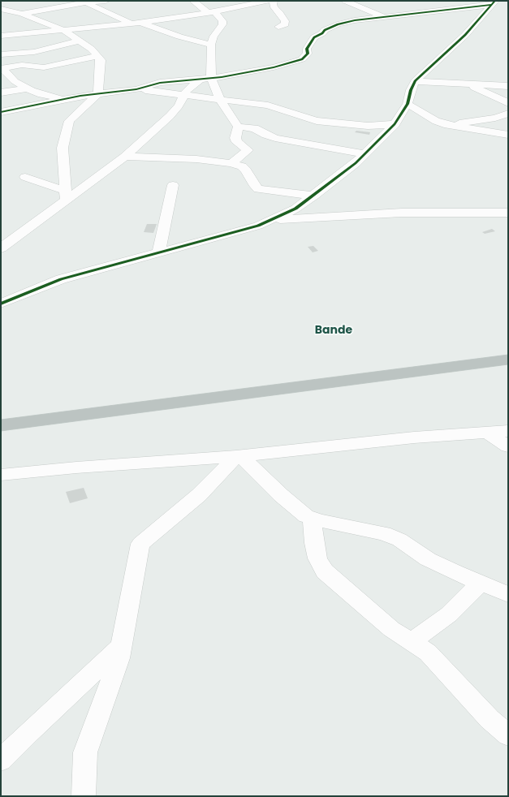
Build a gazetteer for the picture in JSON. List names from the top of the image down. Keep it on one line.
{"districts":["Bande"]}
